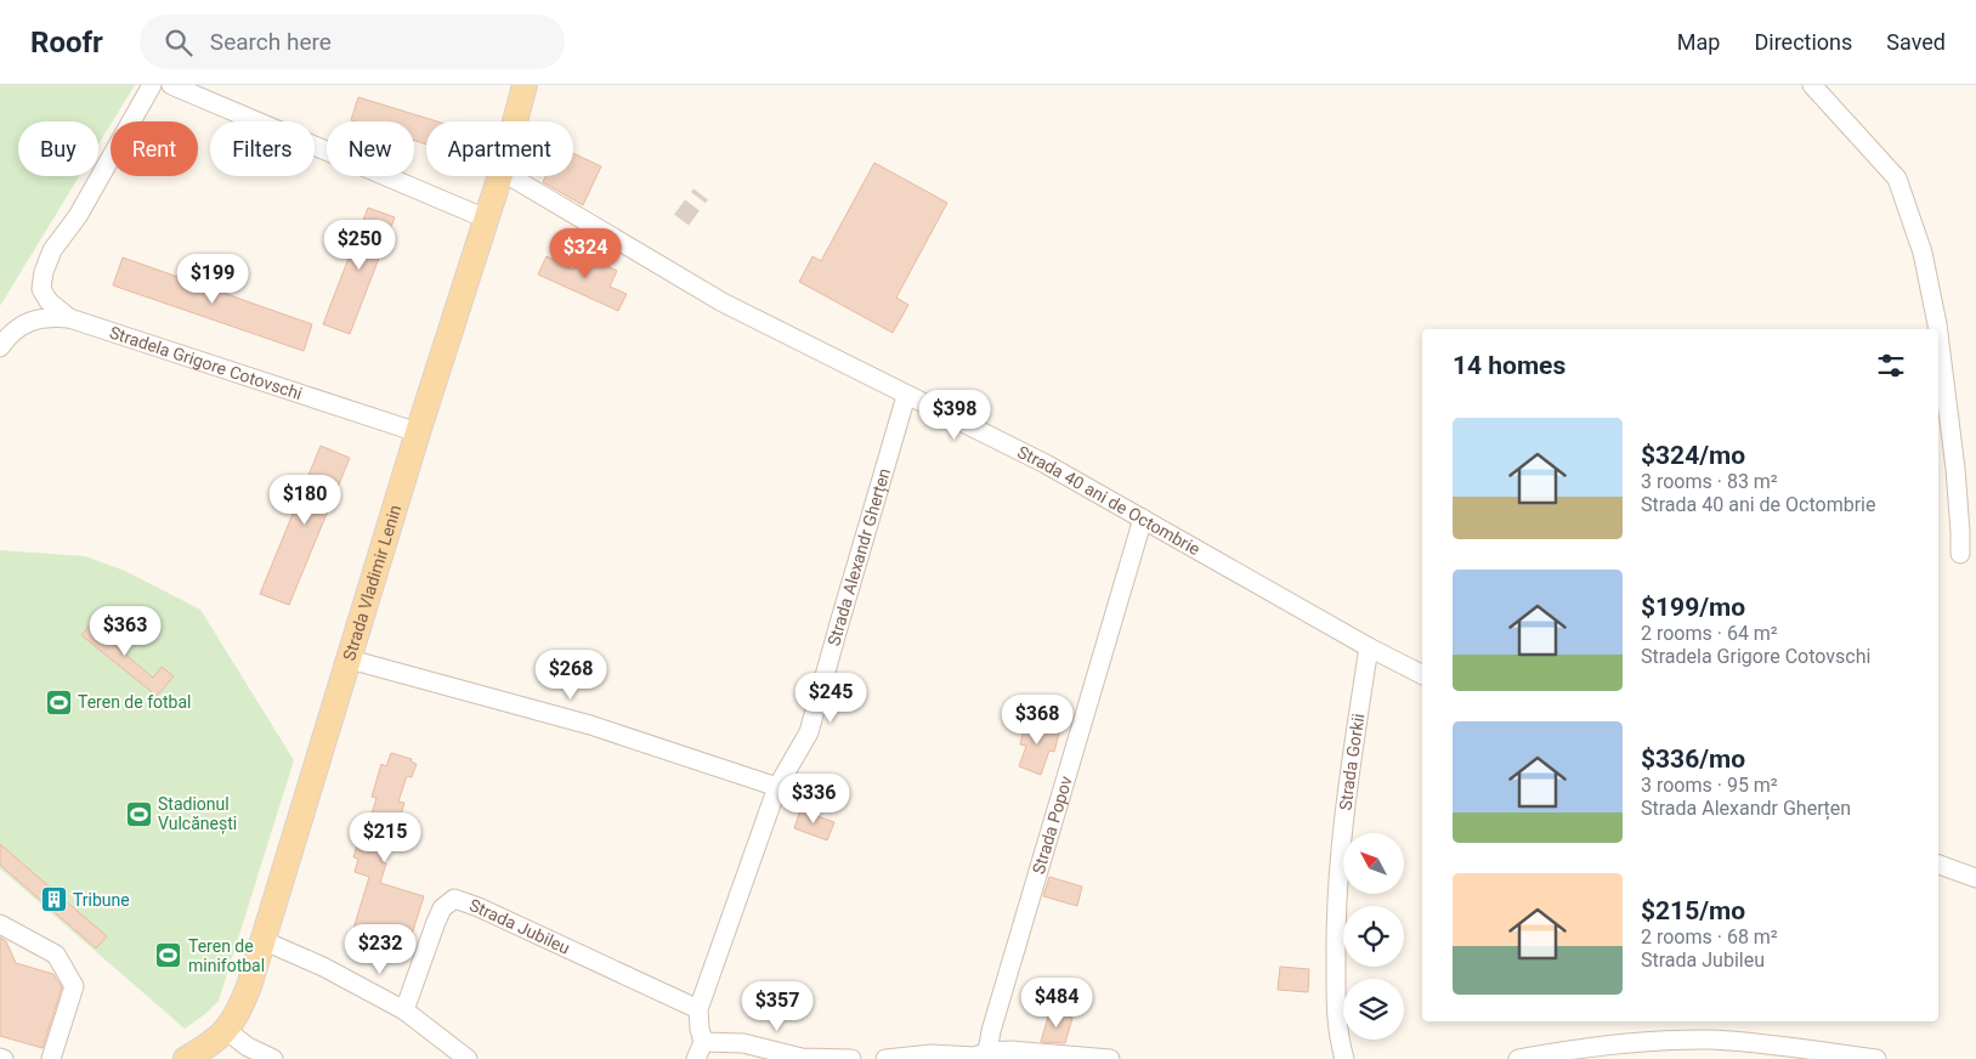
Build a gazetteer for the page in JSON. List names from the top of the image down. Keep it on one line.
{"streets":{"main road":["Strada Vladimir Lenin"],"street":["Stradela Grigore Cotovschi","Strada 40 ani de Octombrie","Strada Alexandr Gherțen","Strada Gorkii","Strada Popov","Strada Jubileu"]},"crossings":[["Stradela Grigore Cotovschi","Strada Vladimir Lenin"],["Strada 40 ani de Octombrie","Strada Alexandr Gherțen"],["Strada 40 ani de Octombrie","Strada Gorkii"],["Strada 40 ani de Octombrie","Strada Popov"],["Strada Alexandr Gherțen","Strada Jubileu"]],"places":{"sports":["Teren de fotbal","Stadionul Vulcănești","Teren de minifotbal"],"building":["Tribune"]},"north":"top left","page":{"header":"Roofr","search":"Search here","nav":["Map","Directions","Saved"],"chip":["Buy","Rent","Filters","New","Apartment"],"price":["$250","$324","$199","$398","$180","$363","$268","$245","$368","$336","$215","$232","$484","$357"],"heading":"14 homes","list":[{"name":"$324/mo","note":"3 rooms · 83 m² · Strada 40 ani de Octombrie"},{"name":"$199/mo","note":"2 rooms · 64 m² · Stradela Grigore Cotovschi"},{"name":"$336/mo","note":"3 rooms · 95 m² · Strada Alexandr Gherțen"},{"name":"$215/mo","note":"2 rooms · 68 m² · Strada Jubileu"}]}}
